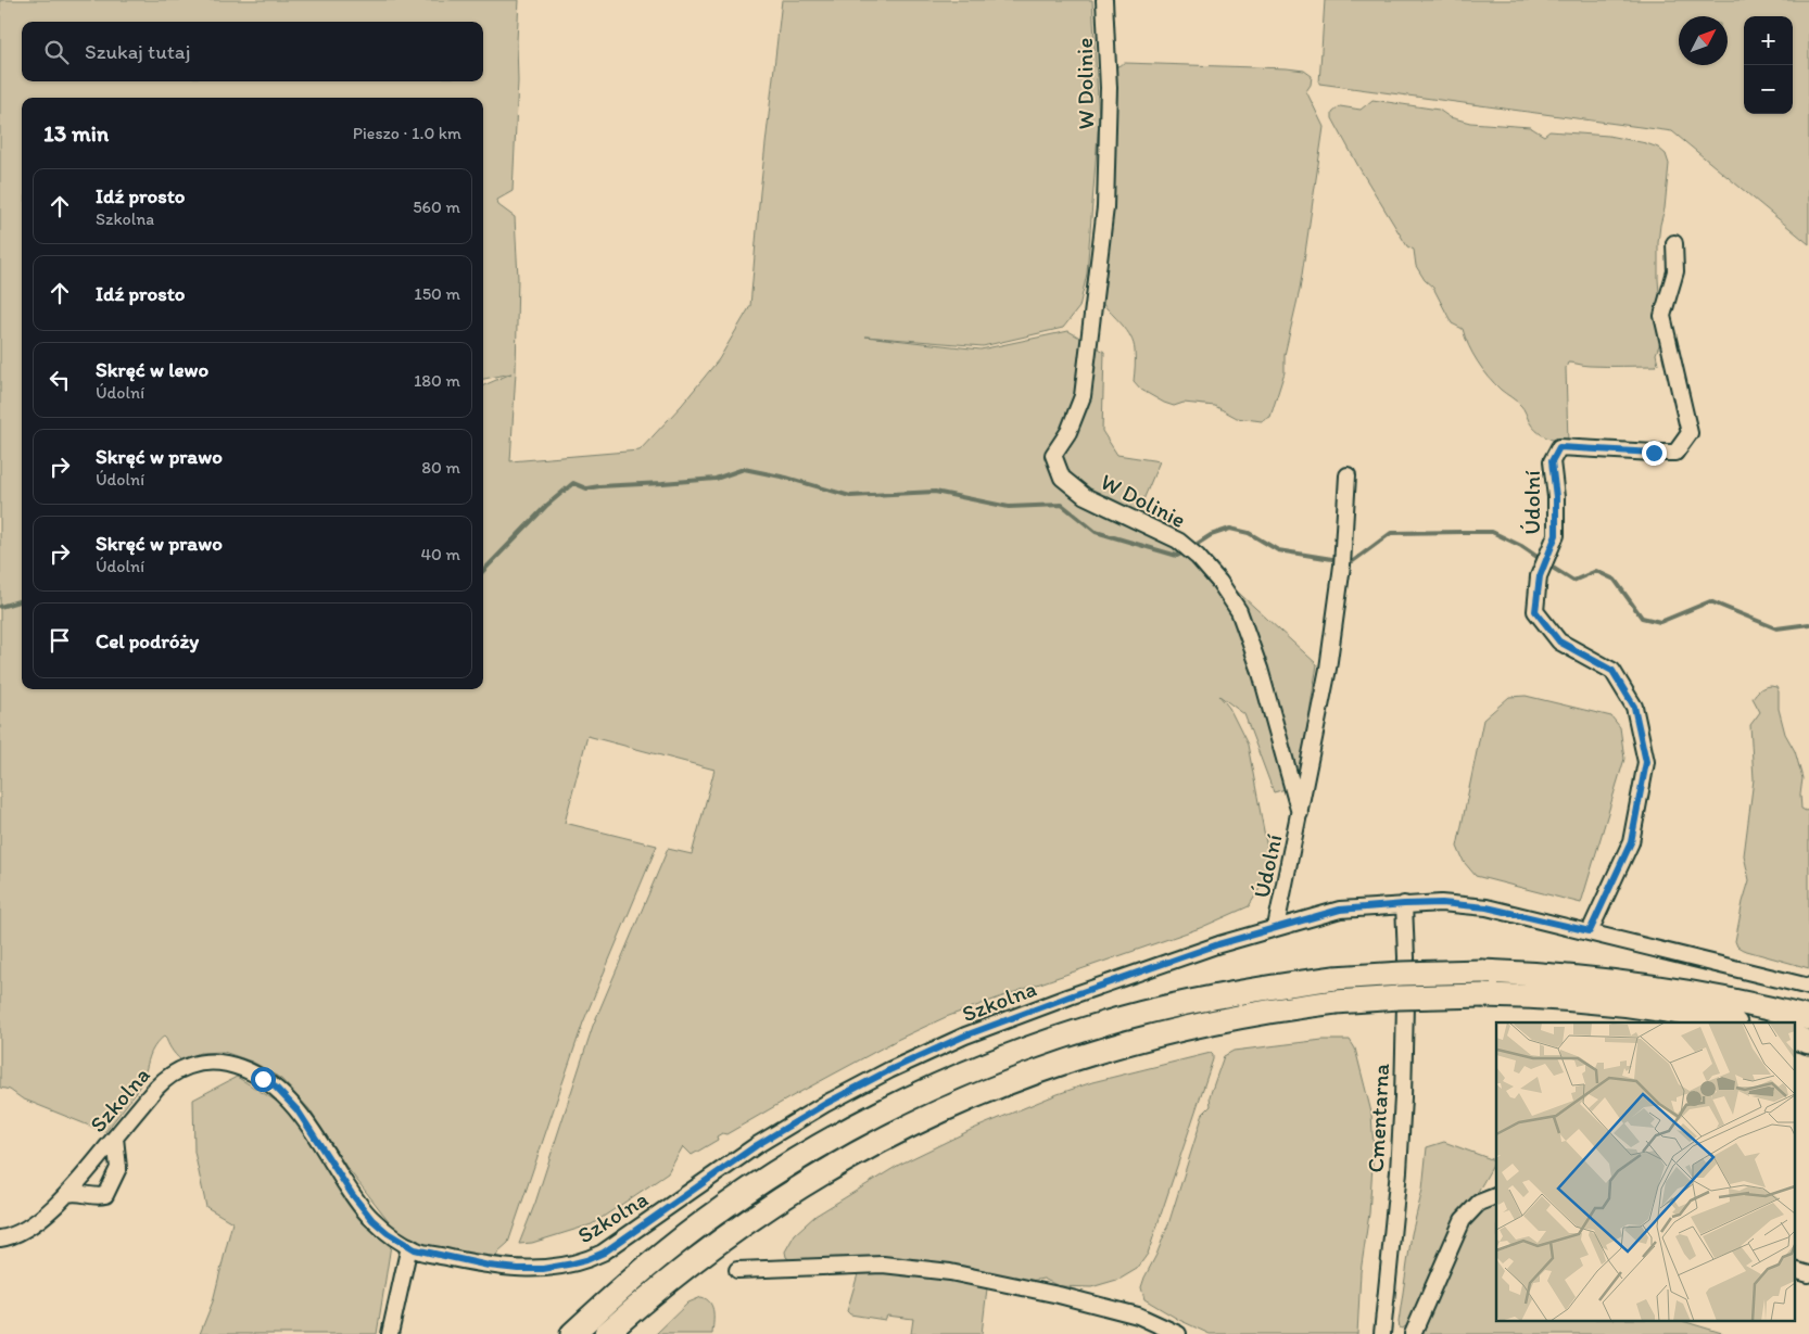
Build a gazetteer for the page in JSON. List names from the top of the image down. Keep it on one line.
{"streets":{"street":["W Dolinie","Údolní","Szkolna","Cmentarna"]},"crossings":[["W Dolinie","Údolní"],["Údolní","Szkolna"],["Szkolna","Cmentarna"]],"north":"top right","page":{"map_buttons":["+","−"],"search":"Szukaj tutaj","heading":["13 min","Pieszo · 1.0 km"],"list":[["Idź prosto","Szkolna","560 m"],["Idź prosto","150 m"],["Skręć w lewo","Údolní","180 m"],["Skręć w prawo","Údolní","80 m"],["Skręć w prawo","Údolní","40 m"],"Cel podróży"]}}
